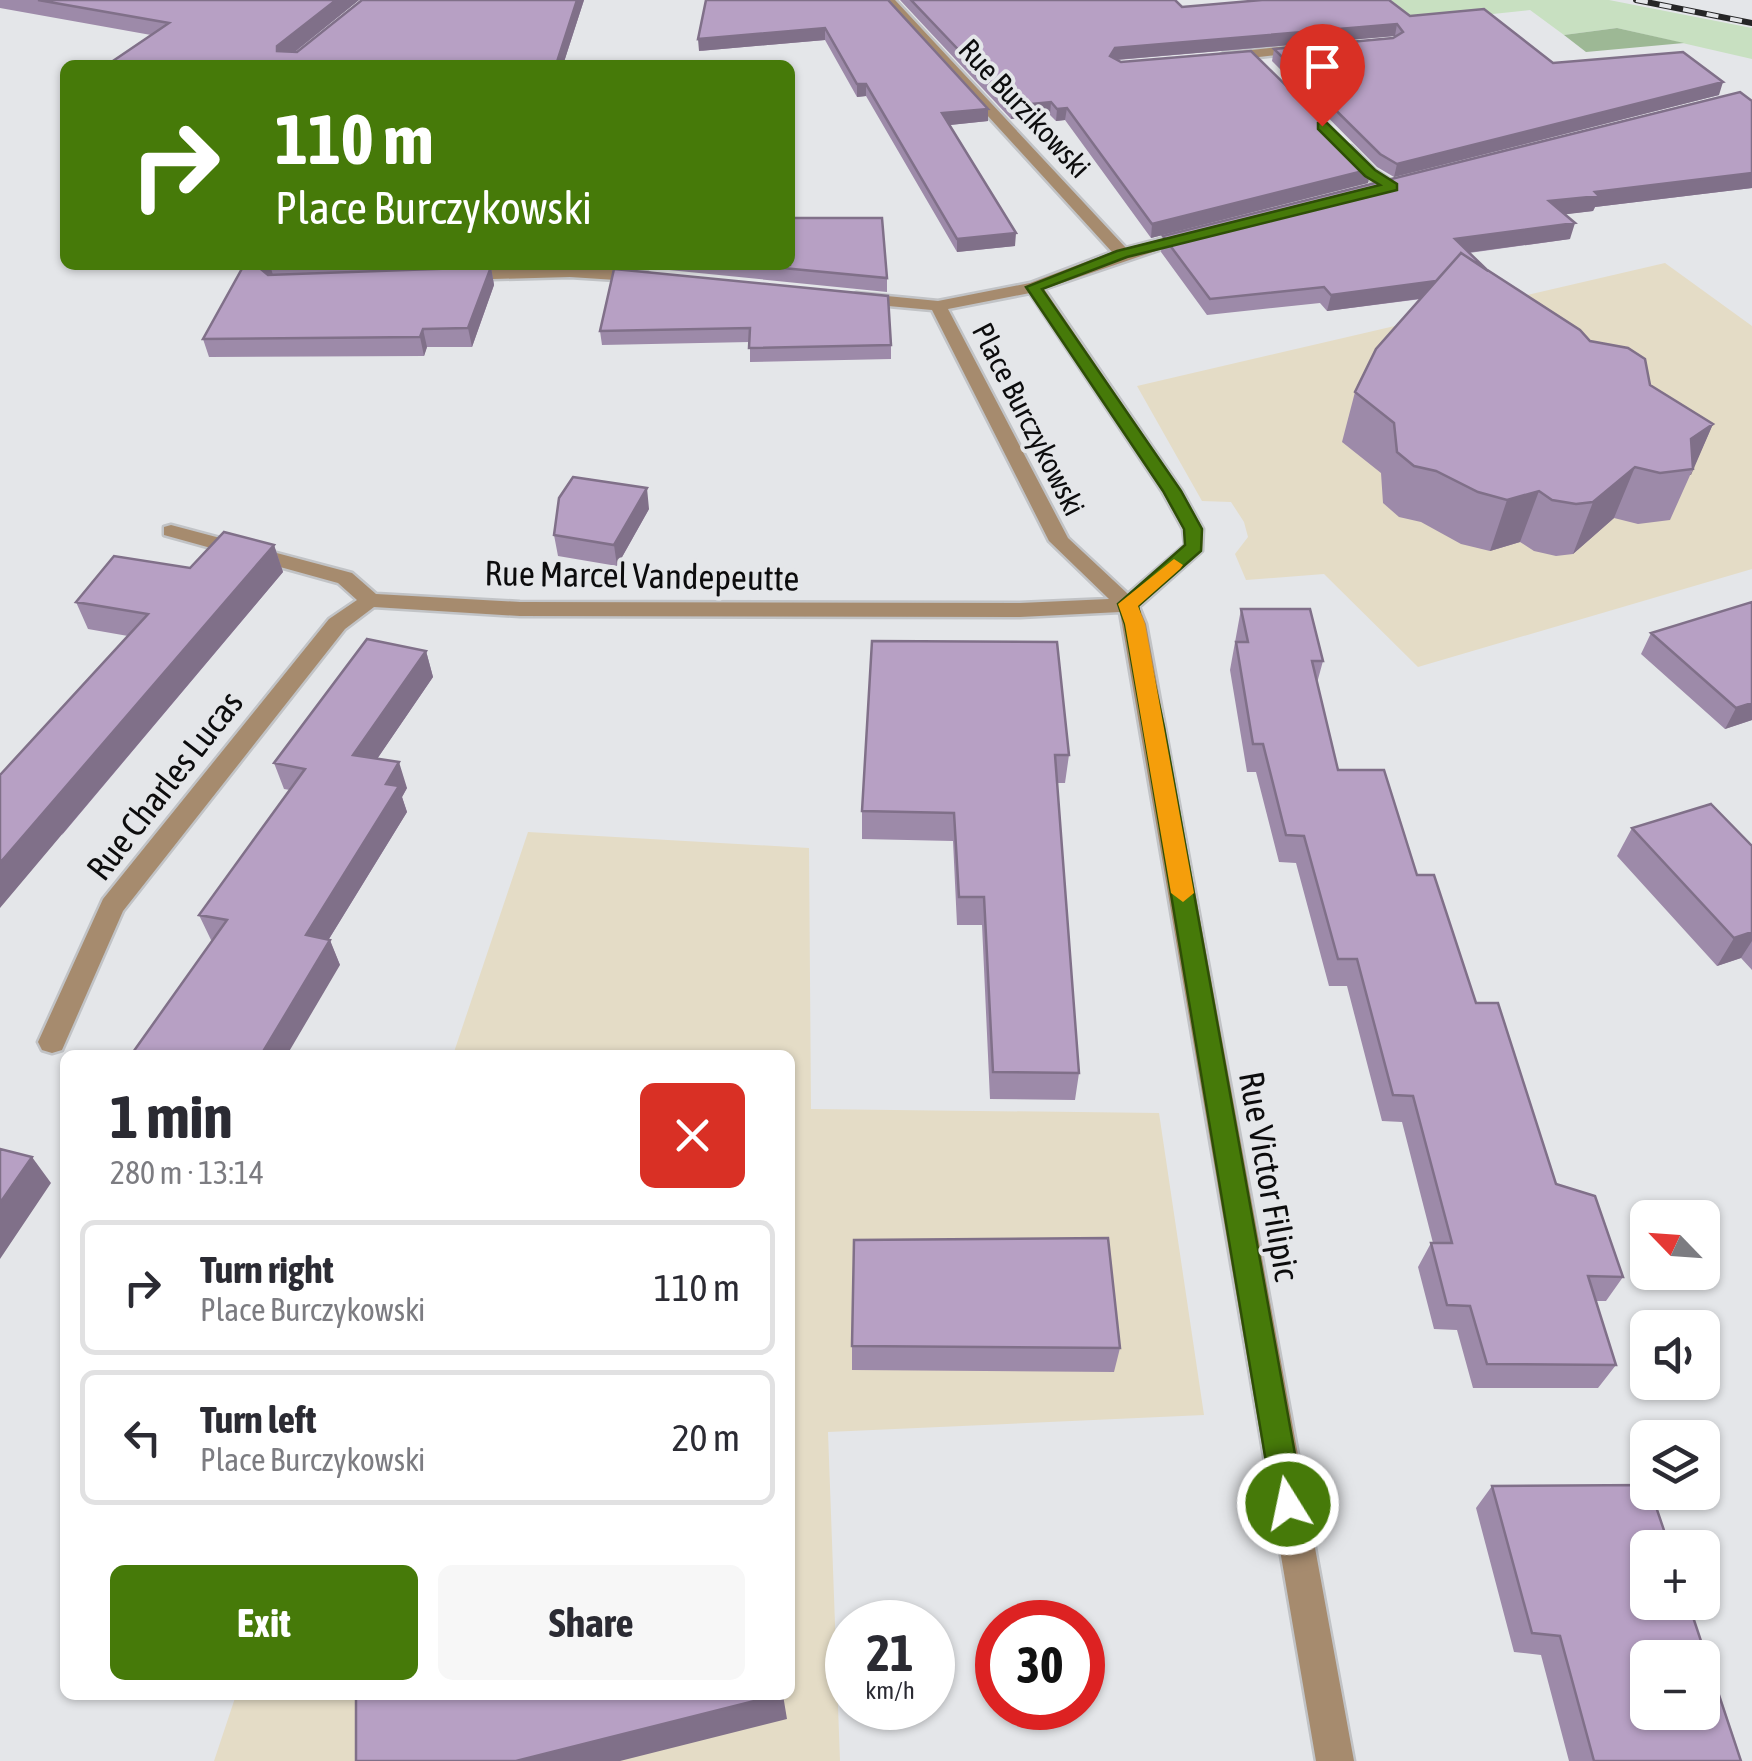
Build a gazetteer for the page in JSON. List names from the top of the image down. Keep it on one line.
{"streets":{"street":["Rue Burzikowski","Place Burczykowski","Rue Marcel Vandepeutte","Rue Charles Lucas","Rue Victor Filipic"]},"crossings":[["Place Burczykowski","Rue Marcel Vandepeutte"],["Place Burczykowski","Rue Victor Filipic"],["Rue Marcel Vandepeutte","Rue Charles Lucas"],["Rue Marcel Vandepeutte","Rue Victor Filipic"]],"north":"top left","page":{"turn":["110 m","Place Burczykowski"],"heading":["1 min","280 m · 13:14"],"map_buttons":["+","−"],"list":[{"name":"Turn right","note":"Place Burczykowski","value":"110 m"},{"name":"Turn left","note":"Place Burczykowski","value":"20 m"}],"buttons":["Exit","Share"],"speed":"21 km/h","limit":"30"}}
